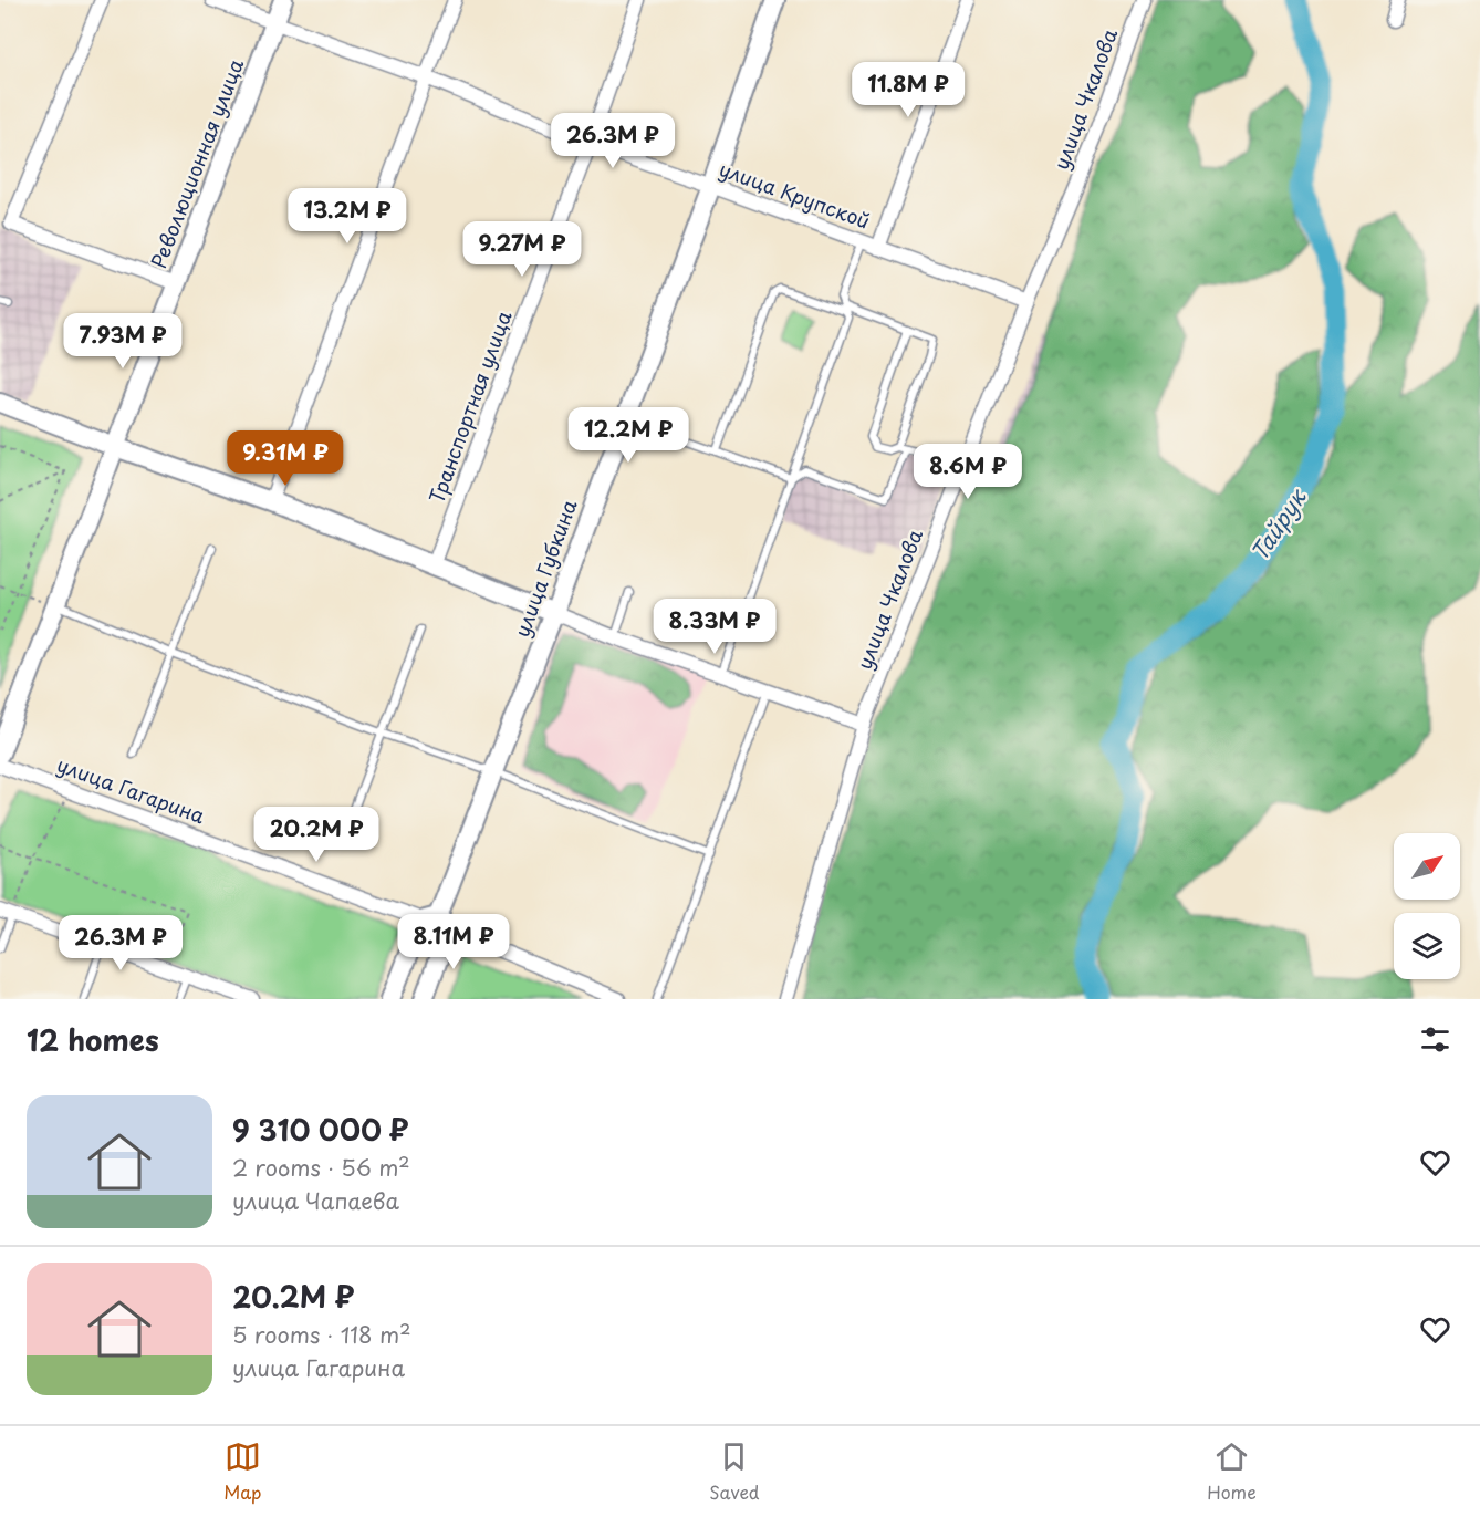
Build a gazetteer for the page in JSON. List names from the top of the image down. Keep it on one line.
{"streets":{"street":["улица Чкалова","Революционная улица","улица Крупской","Транспортная улица","улица Губкина","улица Гагарина"]},"crossings":[["улица Чкалова","улица Крупской"],["Революционная улица","улица Крупской"],["улица Крупской","Транспортная улица"],["улица Крупской","улица Губкина"],["улица Губкина","улица Гагарина"]],"water":["Тайрук"],"north":"top right","page":{"price":["11.8M ₽","26.3M ₽","13.2M ₽","9.27M ₽","7.93M ₽","12.2M ₽","9.31M ₽","8.6M ₽","8.33M ₽","20.2M ₽","8.11M ₽","26.3M ₽"],"heading":"12 homes","list":[{"name":"9 310 000 ₽","note":"2 rooms · 56 m² · улица Чапаева"},{"name":"20.2M ₽","note":"5 rooms · 118 m² · улица Гагарина"}],"tabs":["Map","Saved","Home"]}}
